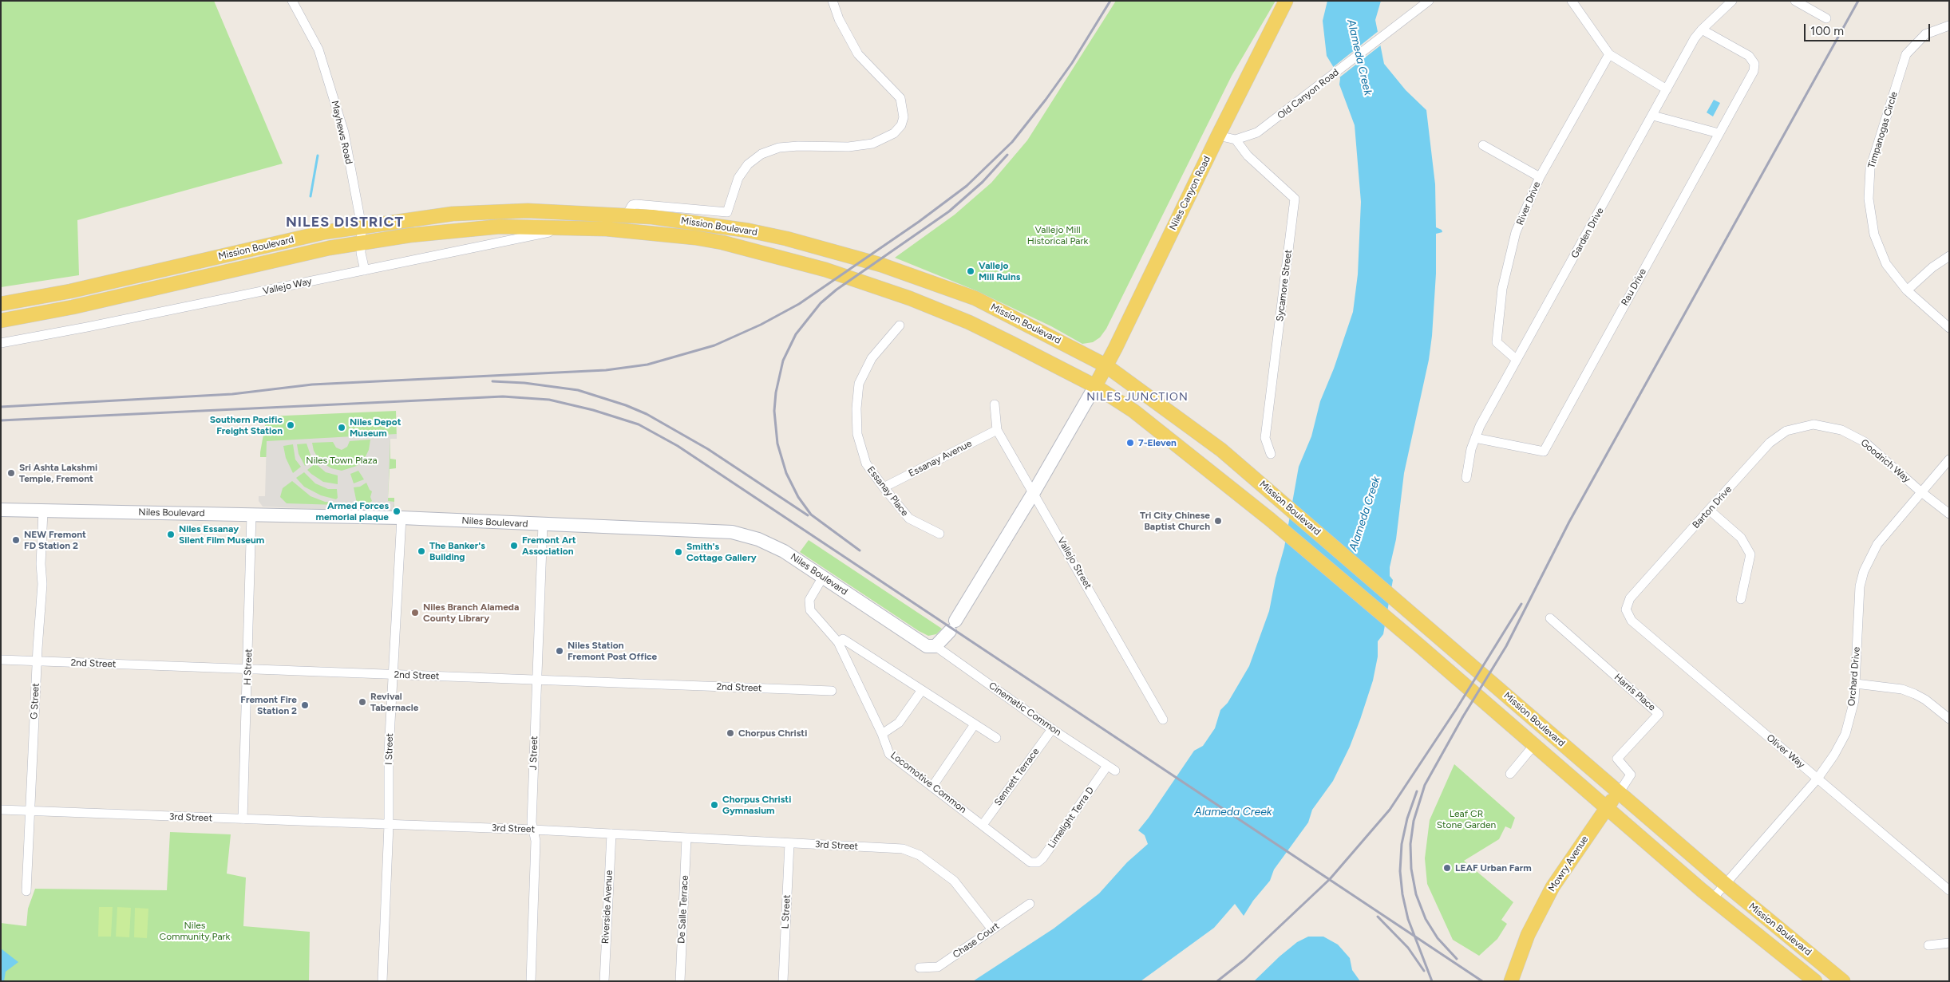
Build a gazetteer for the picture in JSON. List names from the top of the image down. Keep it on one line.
{"streets":{"main road":["Niles Canyon Road","Mission Boulevard","Niles Boulevard","Mowry Avenue"],"street":["Old Canyon Road","Timpanogas Circle","Mayhews Road","River Drive","Garden Drive","Sycamore Street","Vallejo Way","Rau Drive","Essanay Avenue","Goodrich Way","Essanay Place","Barton Drive","Vallejo Street","2nd Street","H Street","Orchard Drive","Harris Place","G Street","Cinematic Common","I Street","Oliver Way","J Street","Sennett Terrace","Locomotive Common","3rd Street","Limelight Terra D","Riverside Avenue","De Salle Terrace","L Street","Chase Court"]},"crossings":[["Old Canyon Road","Sycamore Street"],["Mayhews Road","Mission Boulevard"],["Mayhews Road","Vallejo Way"],["Niles Canyon Road","Mission Boulevard"],["River Drive","Garden Drive"],["Mission Boulevard","Vallejo Way"],["Mission Boulevard","Orchard Drive"],["Mission Boulevard","Harris Place"],["Mission Boulevard","Mowry Avenue"],["Garden Drive","Rau Drive"],["Essanay Avenue","Essanay Place"],["Essanay Avenue","Vallejo Street"],["Goodrich Way","Barton Drive"],["Goodrich Way","Orchard Drive"],["Barton Drive","Oliver Way"],["Niles Boulevard","H Street"],["Niles Boulevard","G Street"],["Niles Boulevard","Cinematic Common"],["Niles Boulevard","I Street"],["Niles Boulevard","J Street"],["Niles Boulevard","Locomotive Common"],["2nd Street","H Street"],["2nd Street","G Street"],["2nd Street","I Street"],["2nd Street","J Street"],["H Street","3rd Street"],["Orchard Drive","Oliver Way"],["Harris Place","Mowry Avenue"],["G Street","3rd Street"],["Cinematic Common","Sennett Terrace"],["Cinematic Common","Limelight Terra D"],["I Street","3rd Street"],["J Street","3rd Street"],["Sennett Terrace","Locomotive Common"],["Locomotive Common","Limelight Terra D"],["3rd Street","Riverside Avenue"],["3rd Street","De Salle Terrace"],["3rd Street","L Street"],["3rd Street","Chase Court"]],"districts":["NILES DISTRICT","NILES JUNCTION"],"water":["Alameda Creek"],"parks":["Vallejo Mill Historical Park","Niles Town Plaza","Leaf CR Stone Garden","Niles Community Park"],"places":["Vallejo Mill Ruins","Southern Pacific Freight Station","Niles Depot Museum","7-Eleven","Sri Ashta Lakshmi Temple, Fremont","Armed Forces memorial plaque","Tri City Chinese Baptist Church","Niles Essanay Silent Film Museum","NEW Fremont FD Station 2","Fremont Art Association","The Banker's Building","Smith's Cottage Gallery","Niles Branch Alameda County Library","Niles Station Fremont Post Office","Revival Tabernacle","Fremont Fire Station 2","Chorpus Christi","Chorpus Christi Gymnasium","LEAF Urban Farm"],"scale_bar":"100 m"}
